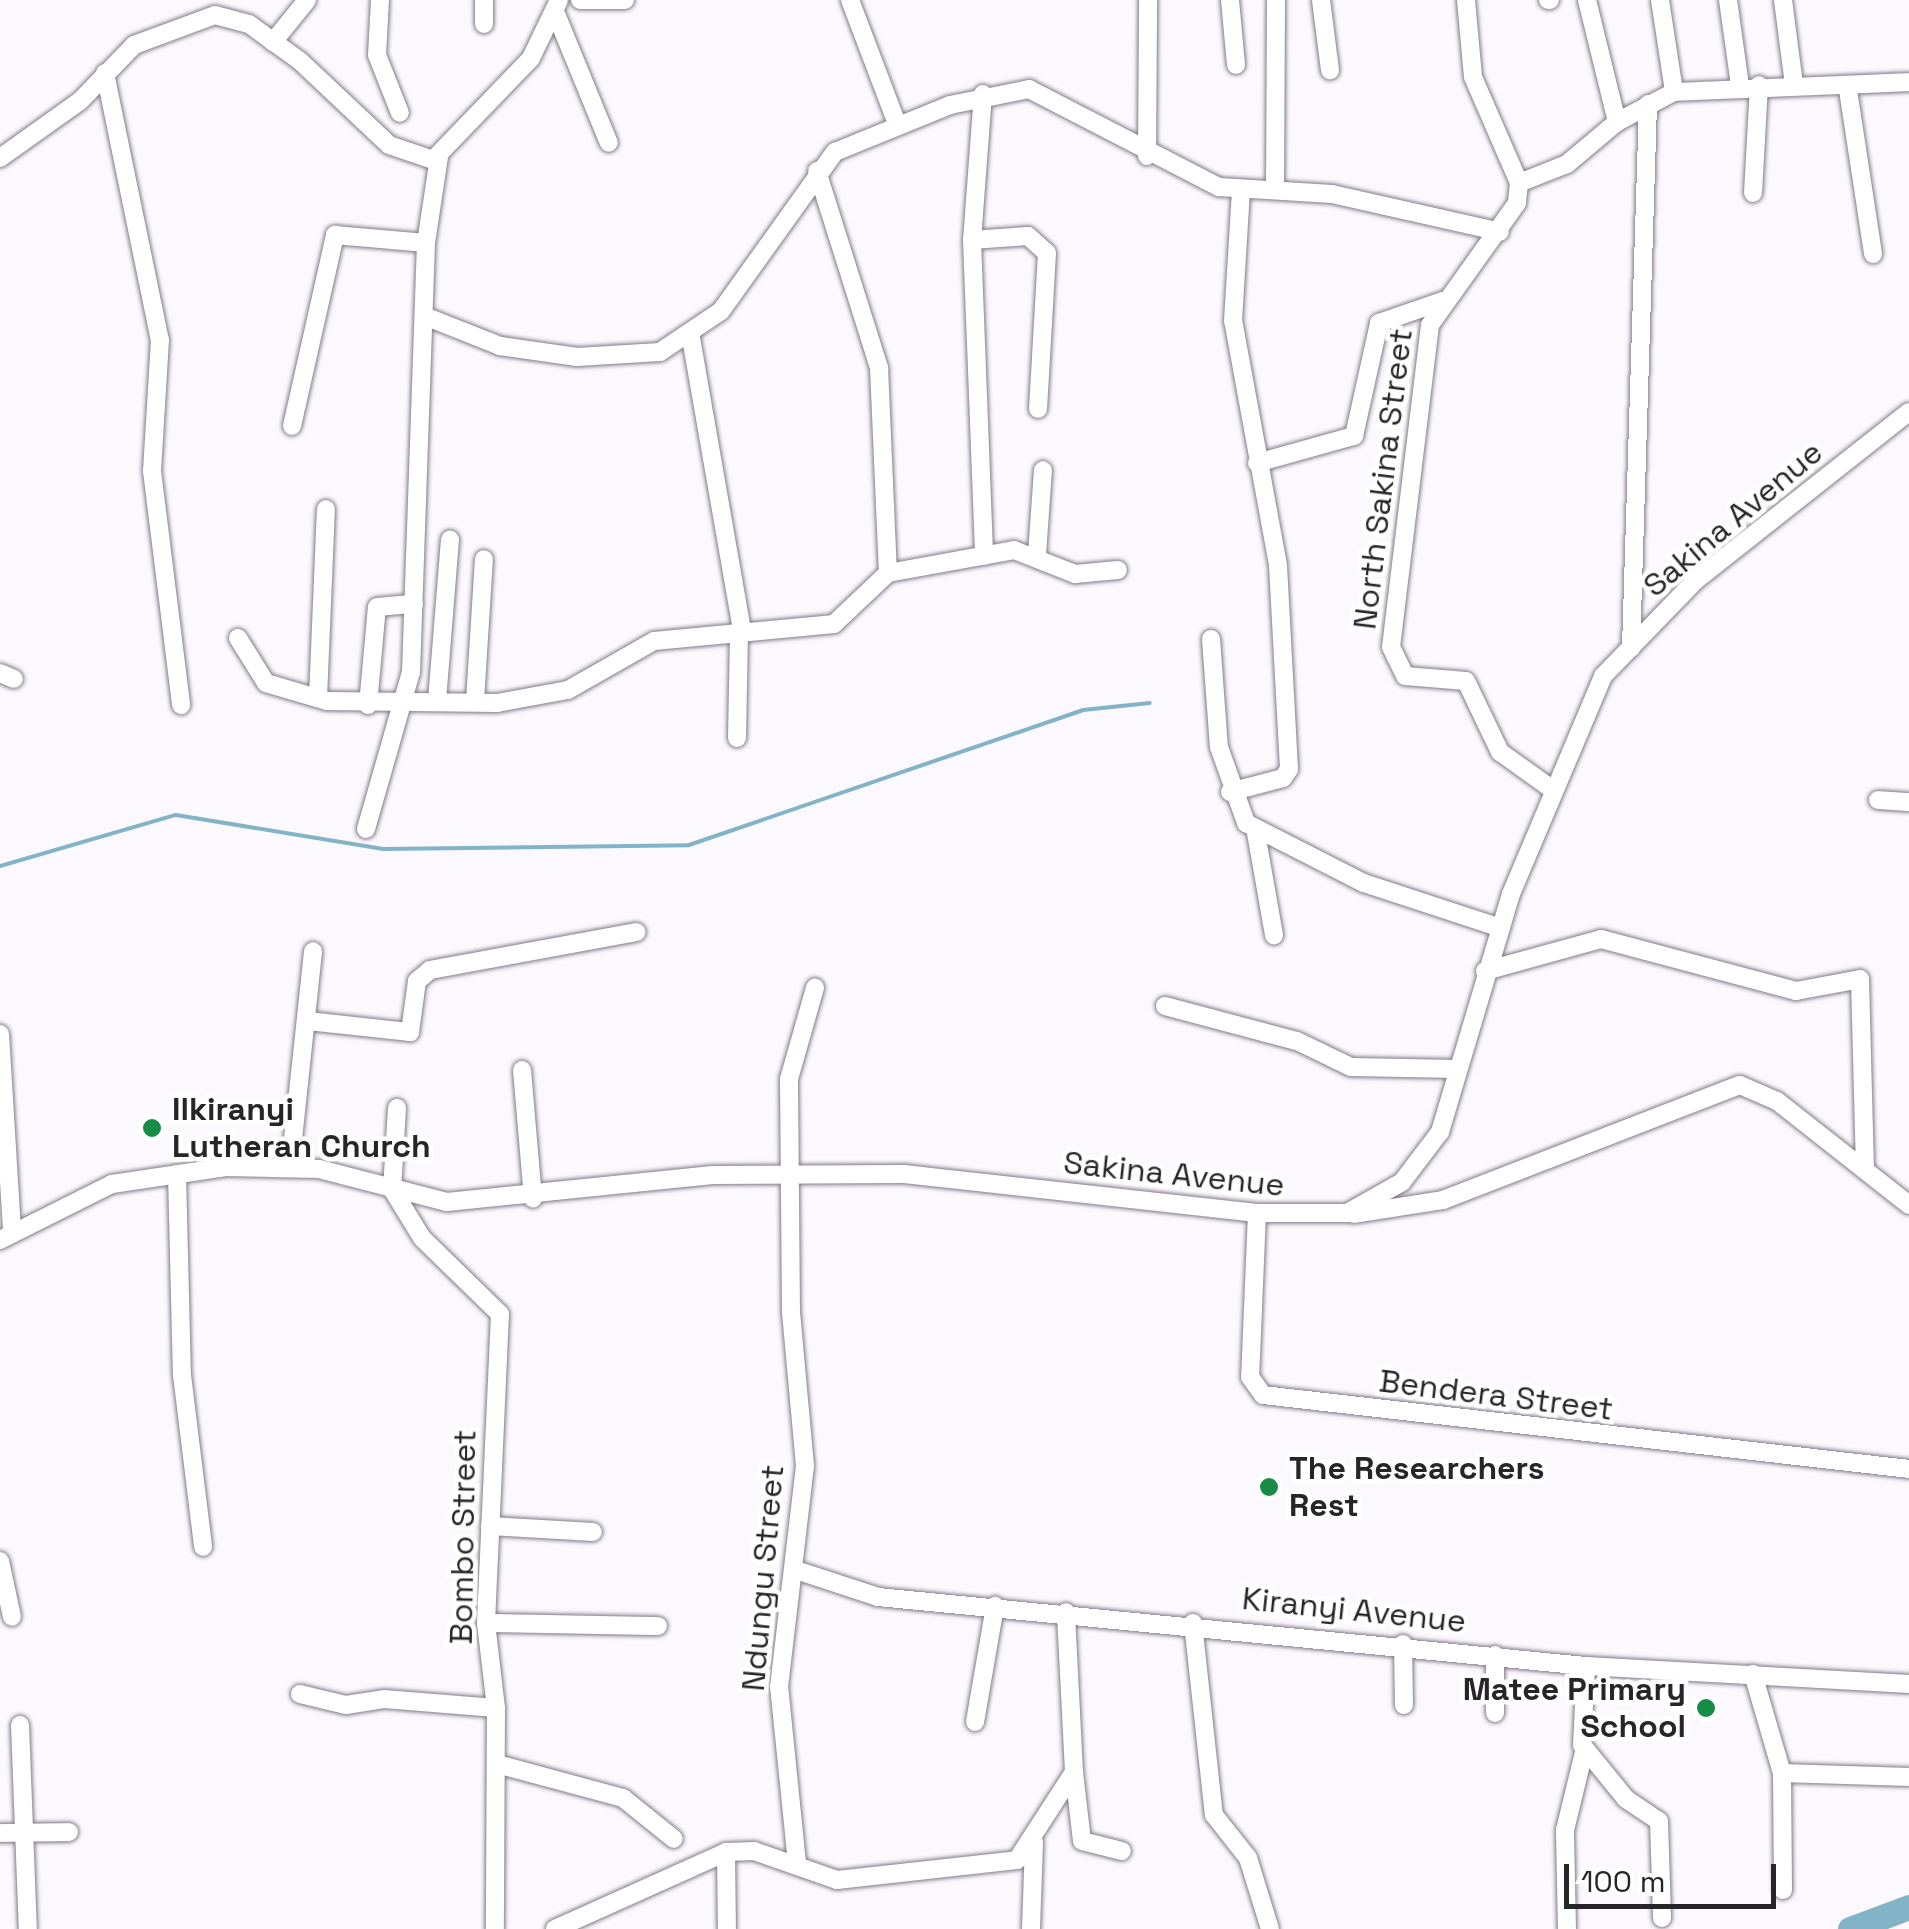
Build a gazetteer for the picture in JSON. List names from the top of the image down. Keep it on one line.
{"streets":{"street":["North Sakina Street","Sakina Avenue","Bendera Street","Bombo Street","Ndungu Street","Kiranyi Avenue"]},"crossings":[["North Sakina Street","Sakina Avenue"],["Sakina Avenue","Bendera Street"],["Sakina Avenue","Bombo Street"],["Sakina Avenue","Ndungu Street"],["Ndungu Street","Kiranyi Avenue"]],"places":["Ilkiranyi Lutheran Church","The Researchers Rest","Matee Primary School"],"scale_bar":"100 m"}
